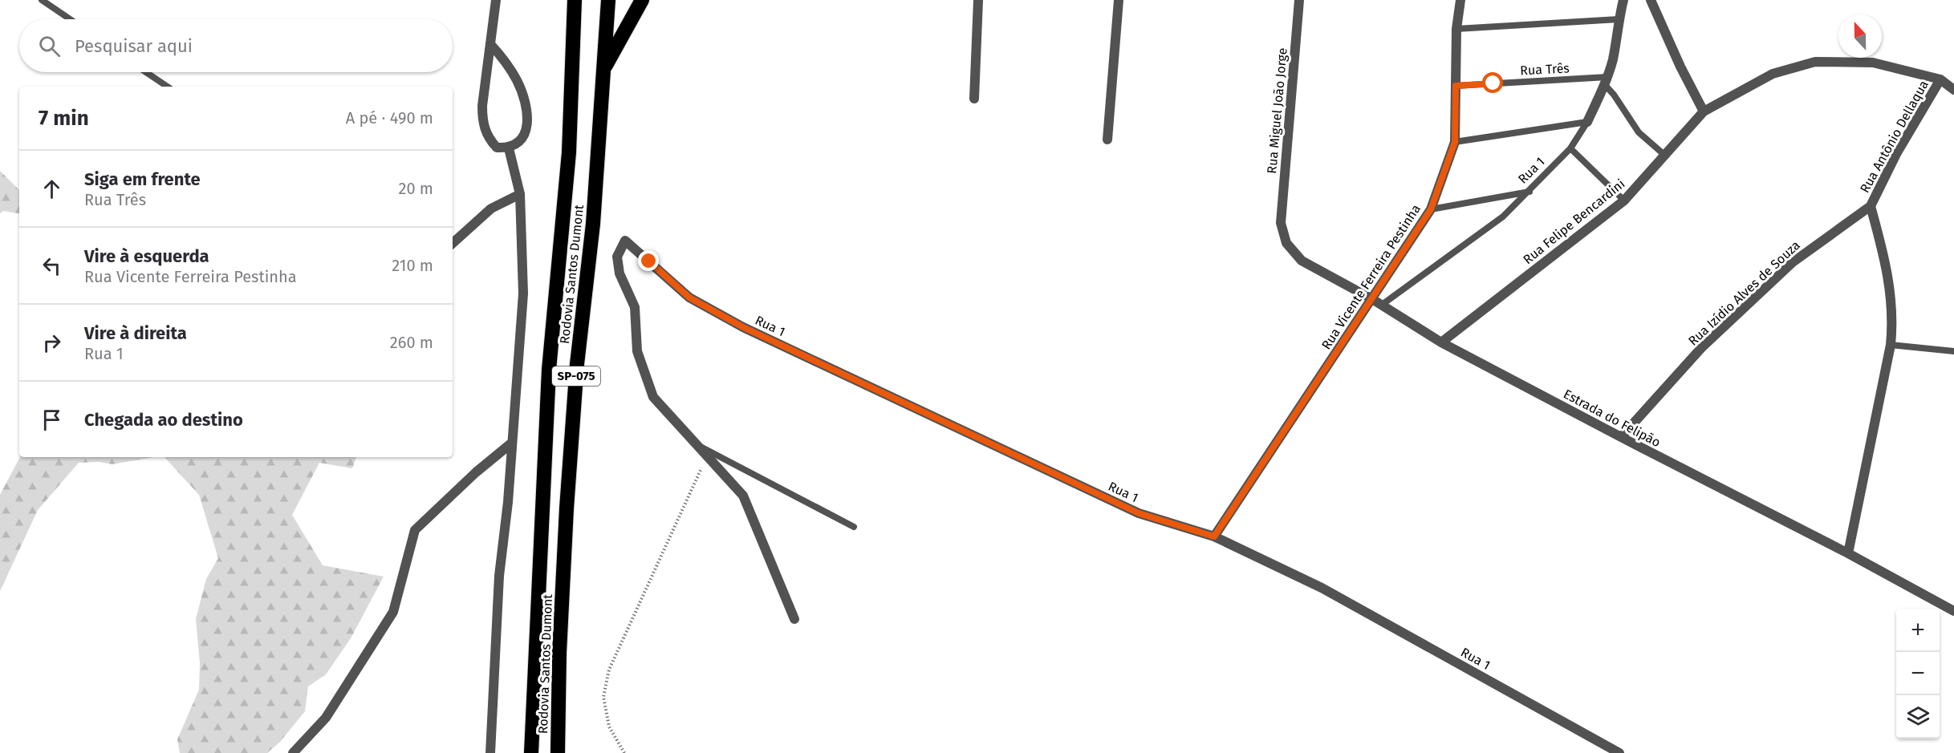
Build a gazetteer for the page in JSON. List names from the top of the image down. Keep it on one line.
{"streets":{"highway":["Rodovia Santos Dumont","SP-075"],"street":["Rua Miguel João Jorge","Rua Antônio Dellaqua","Rua 1","Rua Felipe Bencardini","Rua Vicente Ferreira Pestinha","Rua Izídio Alves de Souza","Estrada do Felipão"],"lane":["Rua Três"]},"crossings":[["Rua Três","Rua 1"],["Rua Três","Rua Vicente Ferreira Pestinha"],["Rua Miguel João Jorge","Estrada do Felipão"],["Rua Antônio Dellaqua","Rua Felipe Bencardini"],["Rua Antônio Dellaqua","Rua Izídio Alves de Souza"],["Rua 1","Rua Vicente Ferreira Pestinha"],["Rua 1","Estrada do Felipão"],["Rua Felipe Bencardini","Estrada do Felipão"],["Rua Vicente Ferreira Pestinha","Estrada do Felipão"],["Rua Izídio Alves de Souza","Estrada do Felipão"]],"north":"top","page":{"search":"Pesquisar aqui","heading":["7 min","A pé · 490 m"],"list":[["Siga em frente","Rua Três","20 m"],["Vire à esquerda","Rua Vicente Ferreira Pestinha","210 m"],["Vire à direita","Rua 1","260 m"],"Chegada ao destino"],"map_buttons":["+","−"]}}
